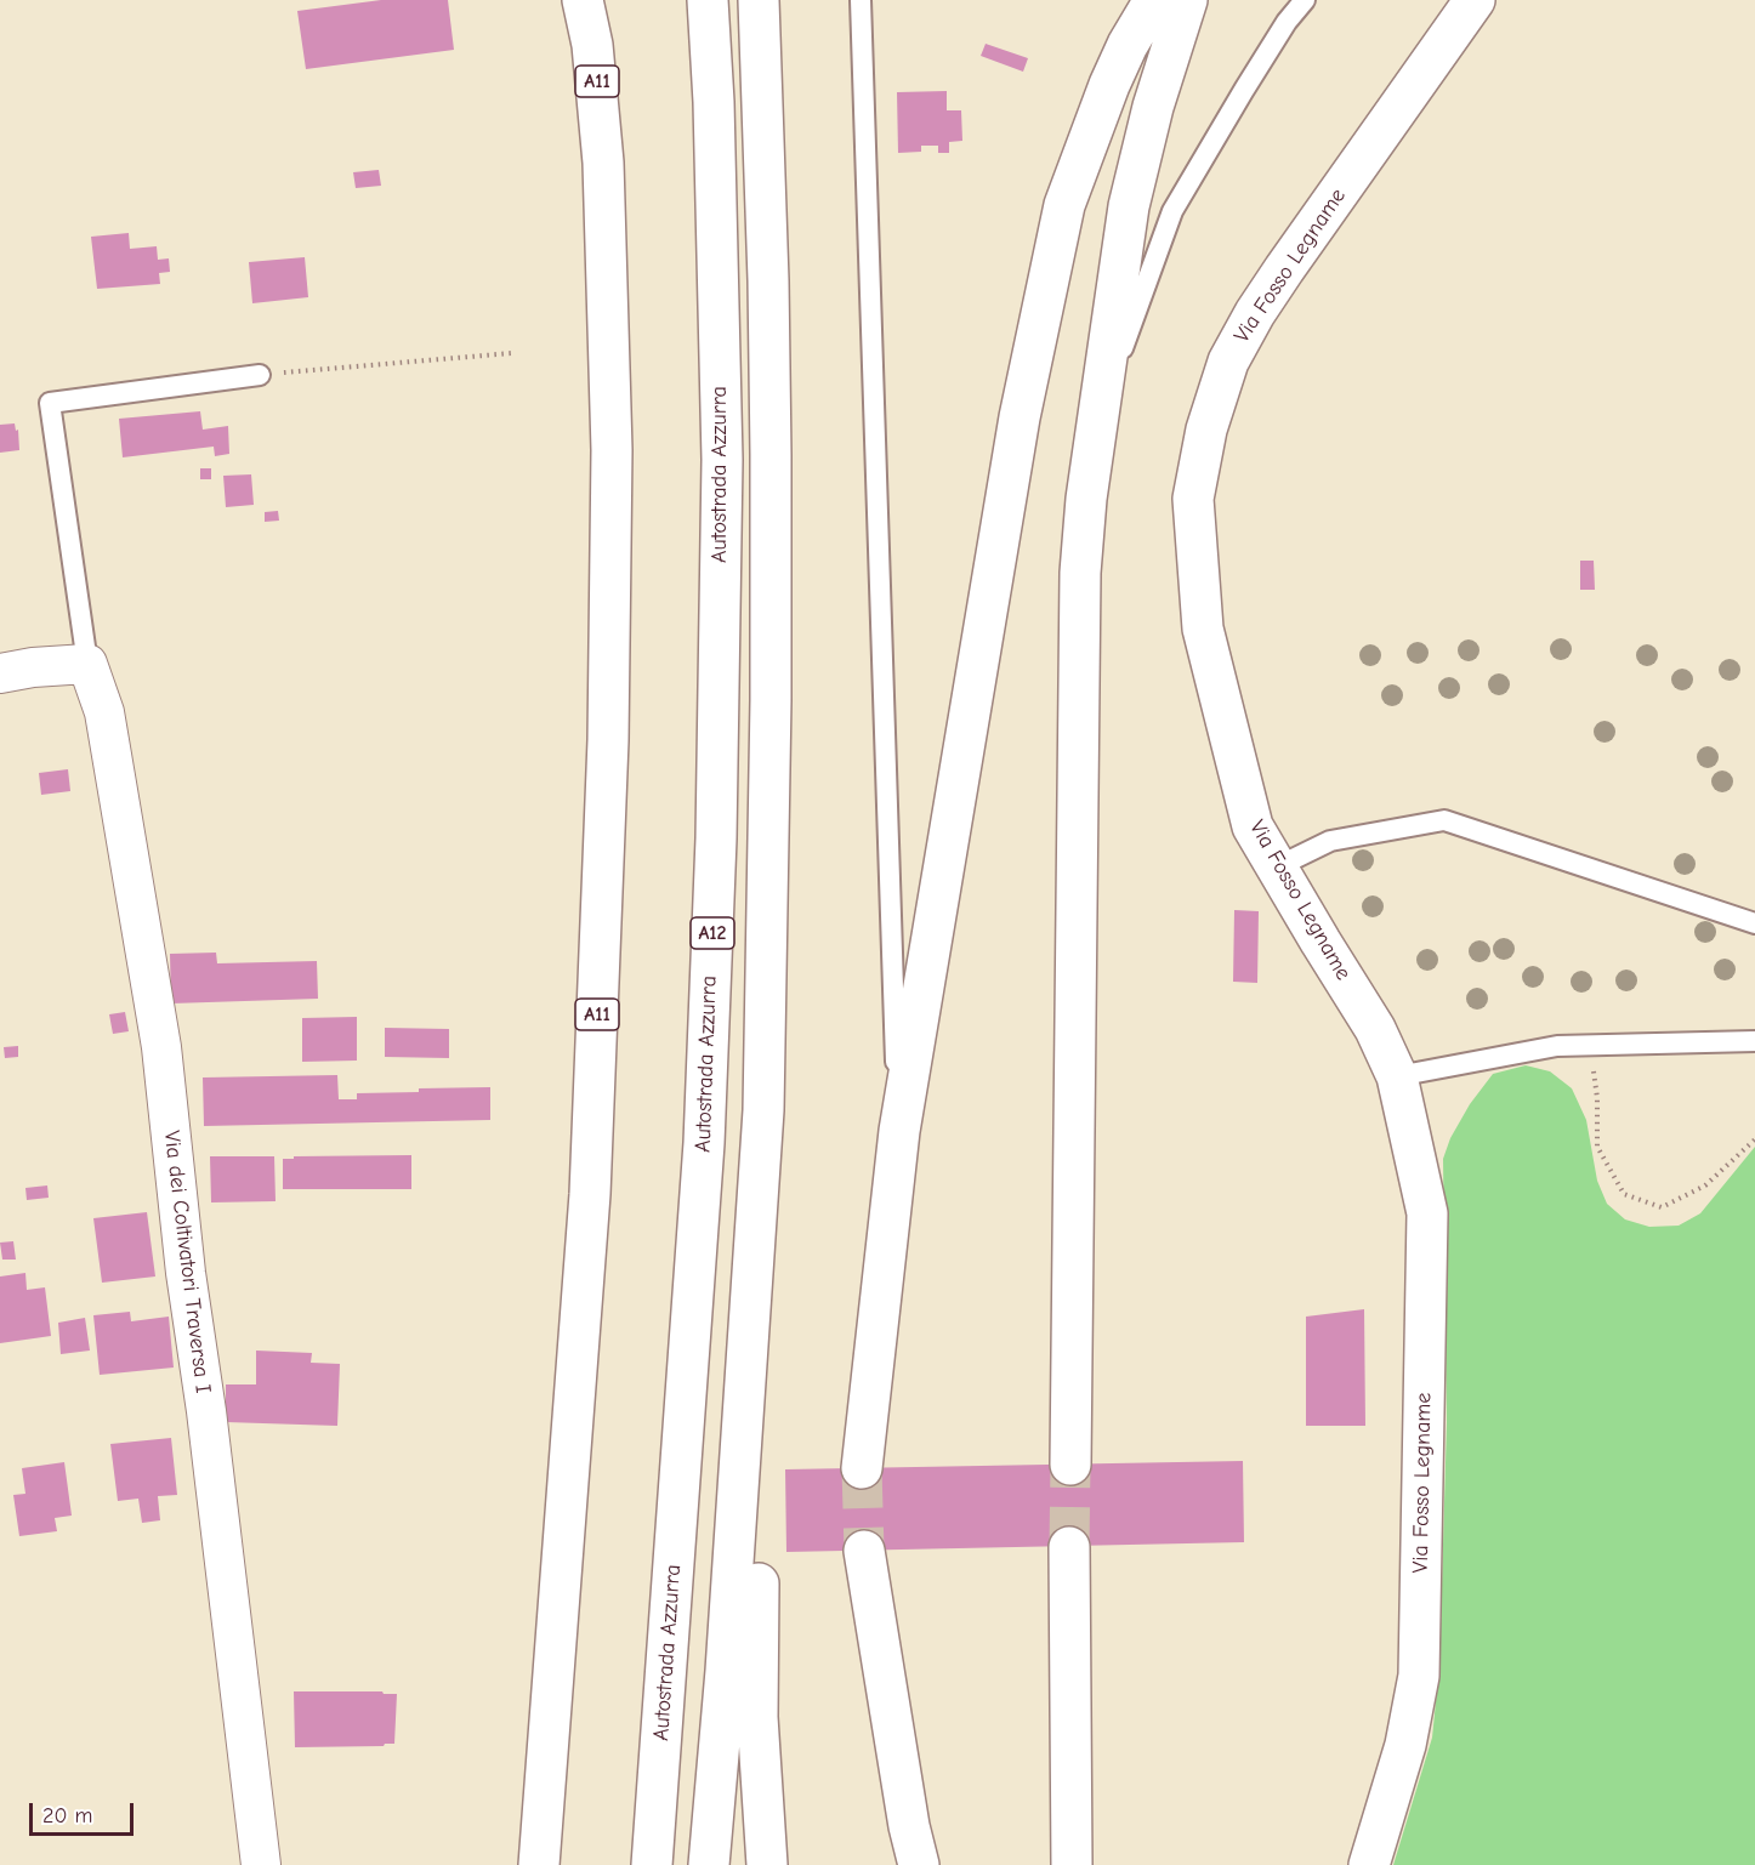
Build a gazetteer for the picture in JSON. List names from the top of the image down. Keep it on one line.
{"streets":{"main road":["A11","Via Fosso Legname","Autostrada Azzurra","A12"],"street":["Via dei Coltivatori Traversa I"]},"scale_bar":"20 m"}
